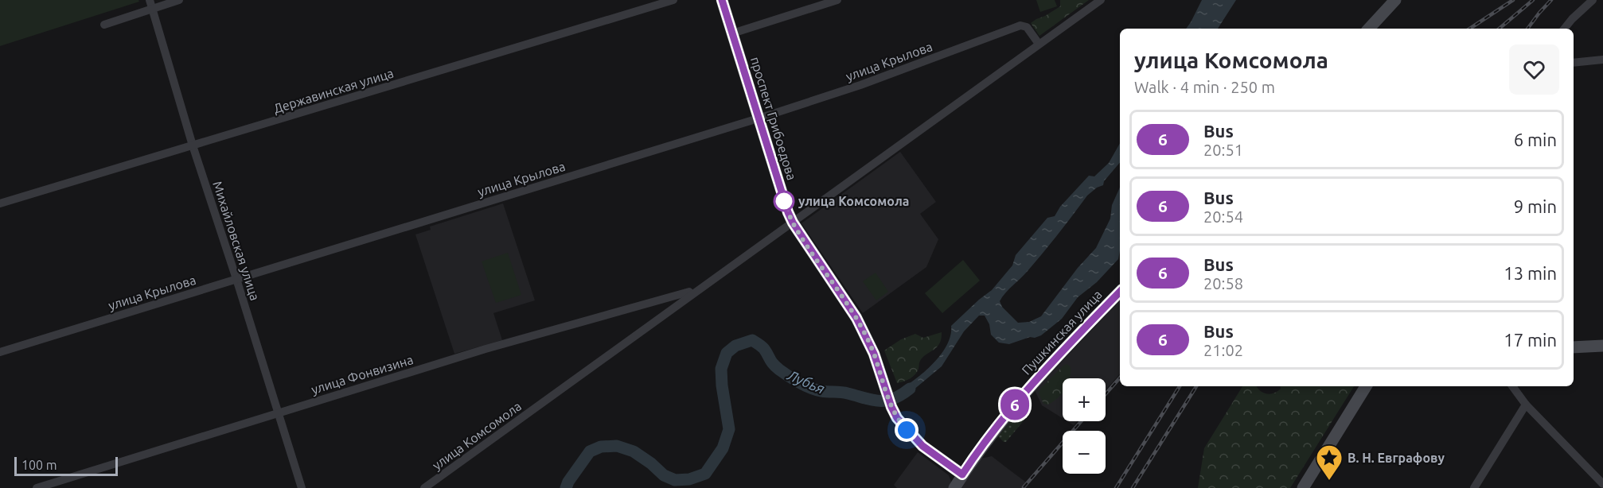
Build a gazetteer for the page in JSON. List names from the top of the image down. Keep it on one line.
{"streets":{"street":["улица Крылова","Державинская улица","проспект Грибоедова","Михайловская улица","Пушкинская улица","улица Фонвизина","улица Комсомола"]},"crossings":[["улица Крылова","проспект Грибоедова"],["улица Крылова","Михайловская улица"],["улица Крылова","улица Комсомола"],["Державинская улица","Михайловская улица"],["проспект Грибоедова","Пушкинская улица"],["проспект Грибоедова","улица Комсомола"],["Михайловская улица","улица Фонвизина"],["улица Фонвизина","улица Комсомола"]],"water":["Лубья"],"places":{"other":["улица Комсомола"],"place":["В. Н. Евграфову"]},"lines":["bus line 6"],"scale_bar":"100 m","page":{"on_map":"6","heading":["улица Комсомола","Walk · 4 min · 250 m"],"list":[{"mark":"6","name":"Bus","note":"20:51","value":"6 min"},{"mark":"6","name":"Bus","note":"20:54","value":"9 min"},{"mark":"6","name":"Bus","note":"20:58","value":"13 min"},{"mark":"6","name":"Bus","note":"21:02","value":"17 min"}],"map_buttons":["+","−"],"scale":"100 m"}}
